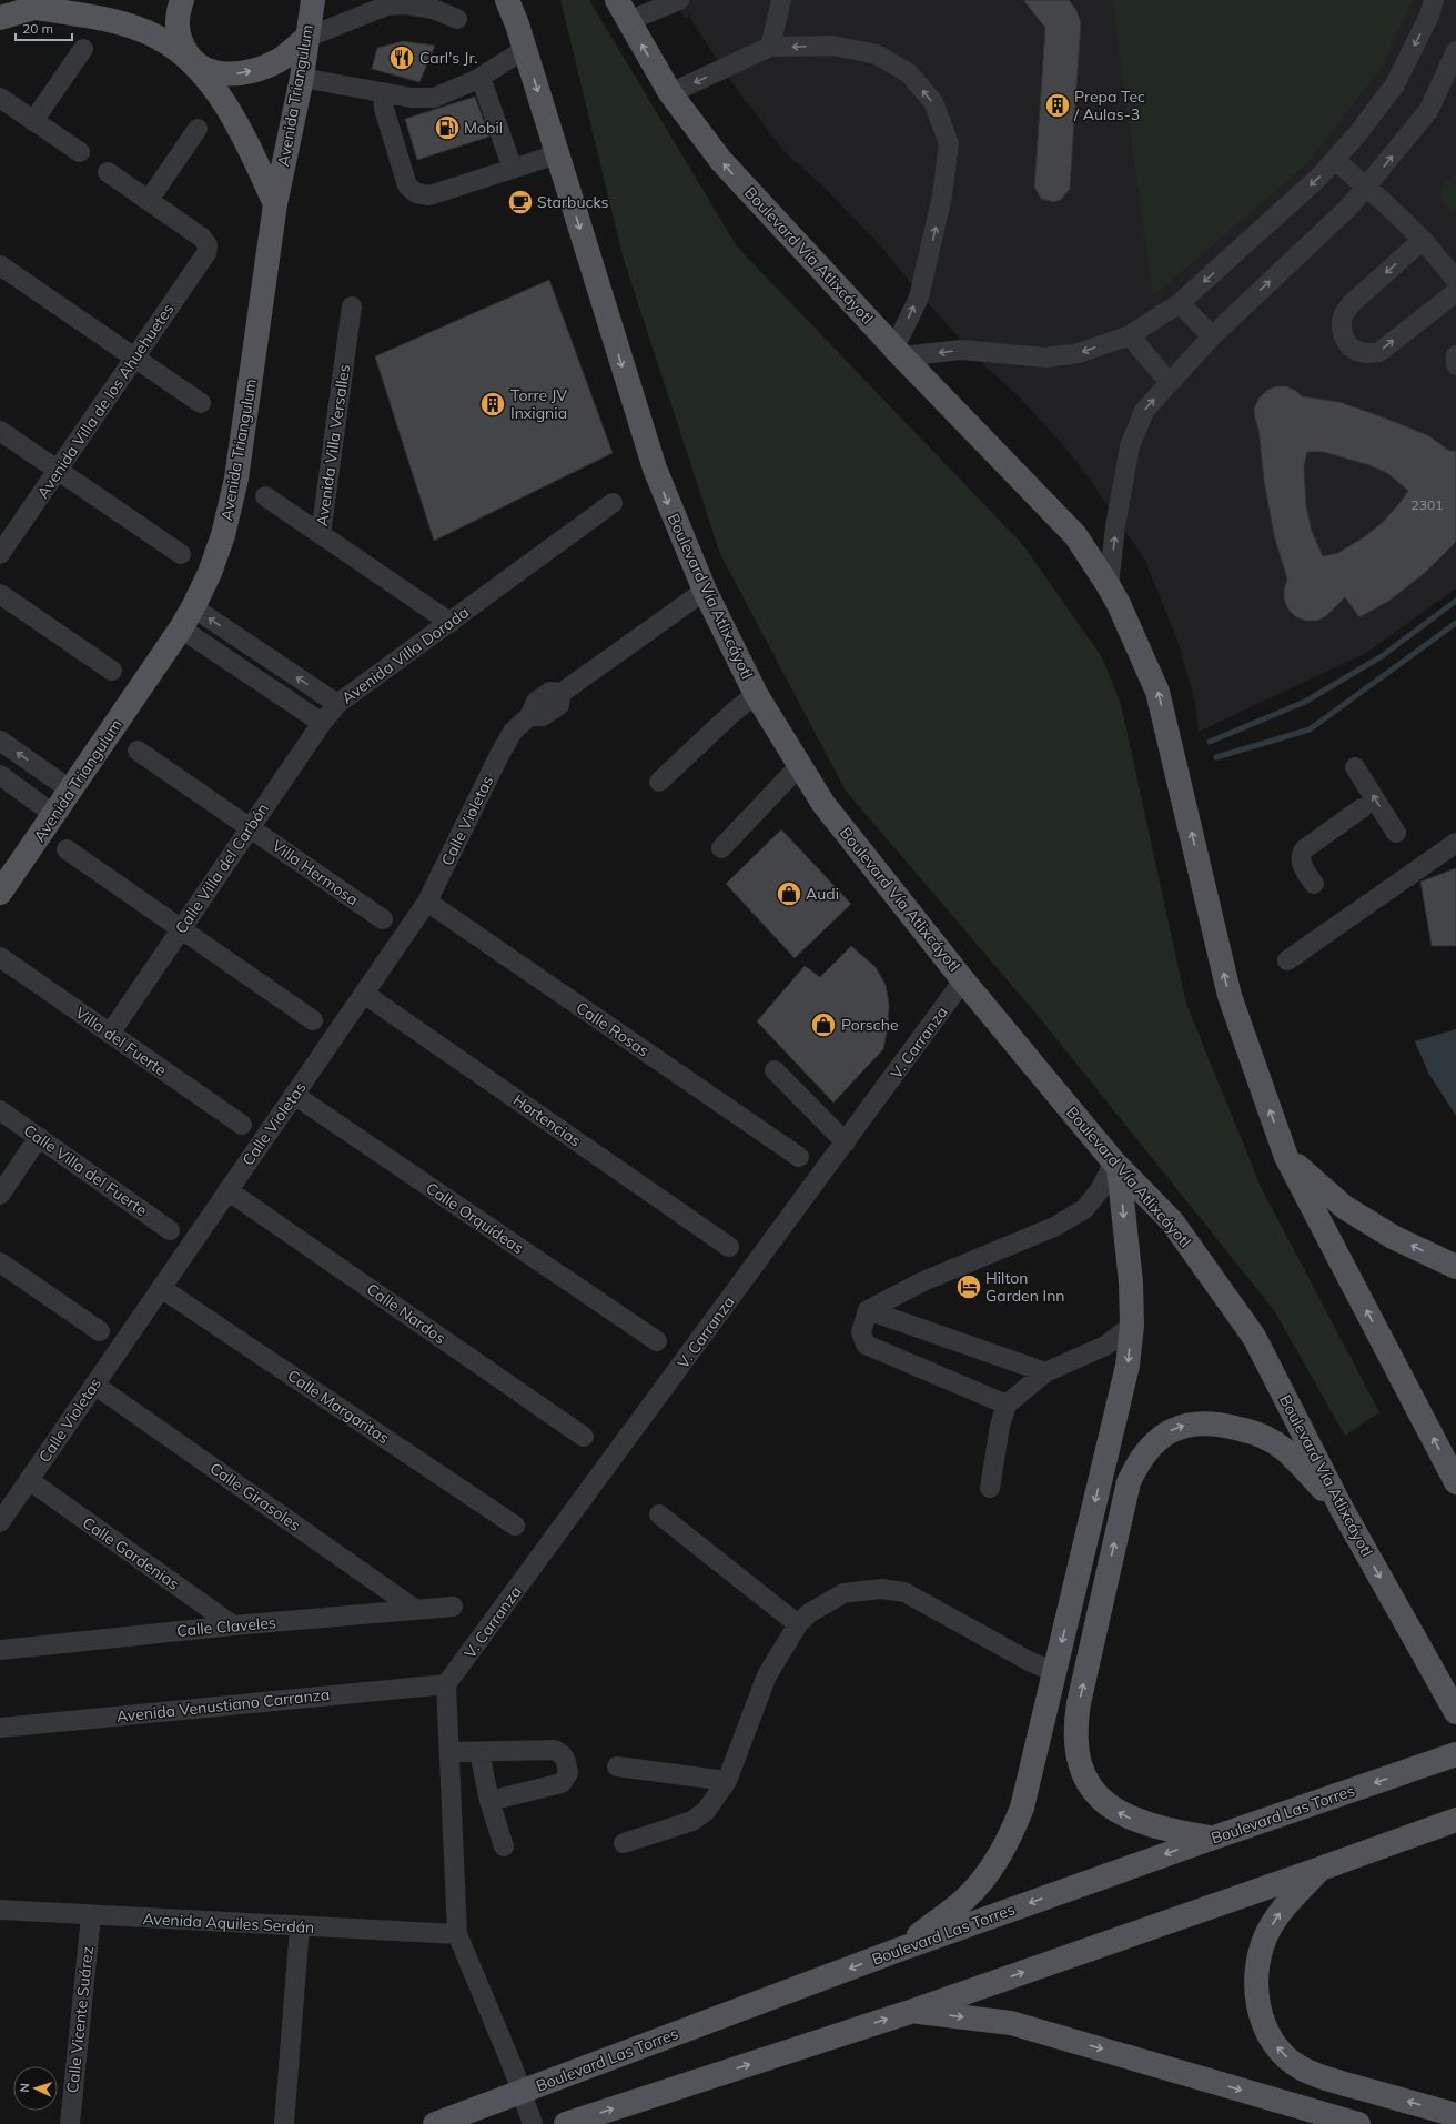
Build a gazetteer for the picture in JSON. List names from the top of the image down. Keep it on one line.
{"streets":{"main road":["Avenida Triangulum","Boulevard Vía Atlixcáyotl","Boulevard Las Torres"],"street":["Avenida Villa de los Ahuehuetes","Avenida Villa Versalles","Avenida Villa Dorada","Calle Violetas","Calle Villa del Carbón","Villa Hermosa","Calle Rosas","Villa del Fuerte","V. Carranza","Hortencias","Calle Villa del Fuerte","Calle Orquídeas","Calle Nardos","Calle Margaritas","Calle Girasoles","Calle Gardenias","Calle Claveles","Avenida Venustiano Carranza","Avenida Aquiles Serdán","Calle Vicente Suárez"]},"crossings":[["Avenida Triangulum","Avenida Villa Dorada"],["Boulevard Vía Atlixcáyotl","Calle Violetas"],["Boulevard Vía Atlixcáyotl","V. Carranza"],["Avenida Villa Versalles","Avenida Villa Dorada"],["Avenida Villa Dorada","Calle Villa del Carbón"],["Calle Violetas","Calle Rosas"],["Calle Violetas","Hortencias"],["Calle Violetas","Calle Orquídeas"],["Calle Violetas","Calle Nardos"],["Calle Violetas","Calle Margaritas"],["Calle Violetas","Calle Girasoles"],["Calle Violetas","Calle Gardenias"],["Calle Villa del Carbón","Villa Hermosa"],["Calle Villa del Carbón","Villa del Fuerte"],["V. Carranza","Avenida Venustiano Carranza"],["Calle Girasoles","Calle Claveles"],["Calle Gardenias","Calle Claveles"],["Avenida Aquiles Serdán","Calle Vicente Suárez"]],"places":{"restaurant":["Carl's Jr."],"building":["Prepa Tec / Aulas-3","Torre JV Inxignia"],"fuel station":["Mobil"],"cafe":["Starbucks"],"shop":["Audi","Porsche"],"hotel":["Hilton Garden Inn"]},"house_numbers":["2301"],"scale_bar":"20 m","north":"left"}
